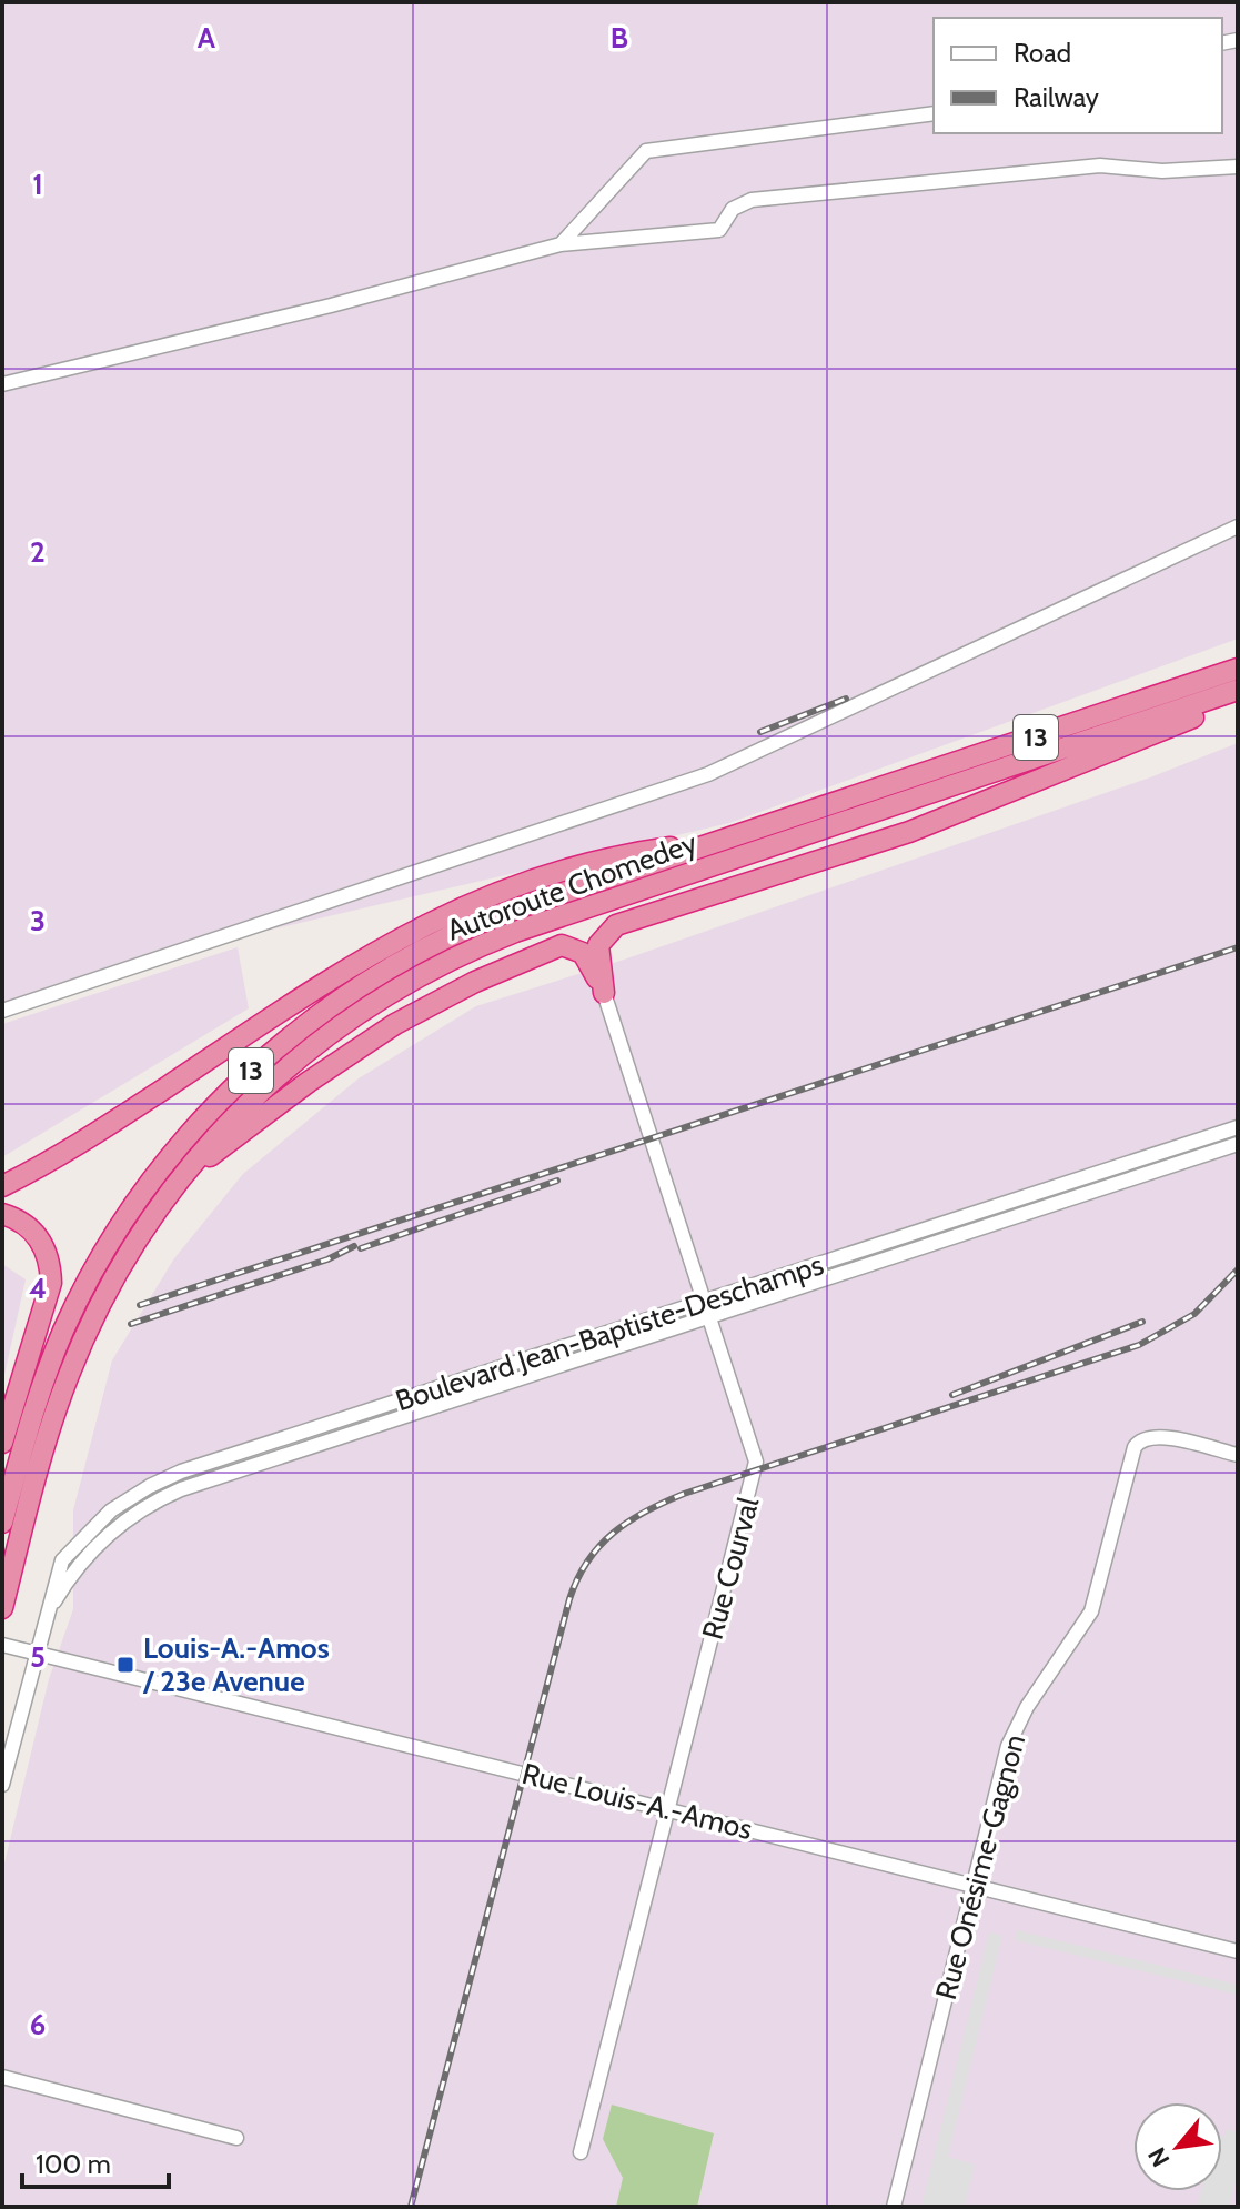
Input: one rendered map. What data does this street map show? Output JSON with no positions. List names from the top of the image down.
{
  "streets": {
    "highway": ["13", "Autoroute Chomedey"],
    "street": [
      "Boulevard Jean-Baptiste-Deschamps",
      "Rue Courval",
      "Rue Louis-A.-Amos",
      "Rue Onésime-Gagnon"
    ]
  },
  "crossings": [
    ["Boulevard Jean-Baptiste-Deschamps", "Rue Courval"],
    ["Boulevard Jean-Baptiste-Deschamps", "Rue Louis-A.-Amos"],
    ["Rue Courval", "Rue Louis-A.-Amos"],
    ["Rue Louis-A.-Amos", "Rue Onésime-Gagnon"]
  ],
  "places": {
    "transit": ["Louis-A.-Amos / 23e Avenue"]
  },
  "legend": ["Road", "Railway"],
  "scale_bar": "100 m",
  "north": "bottom left",
  "grid": {
    "columns": ["A", "B"],
    "rows": [
      "1",
      "2",
      "3",
      "4",
      "5",
      "6"
    ]
  }
}
